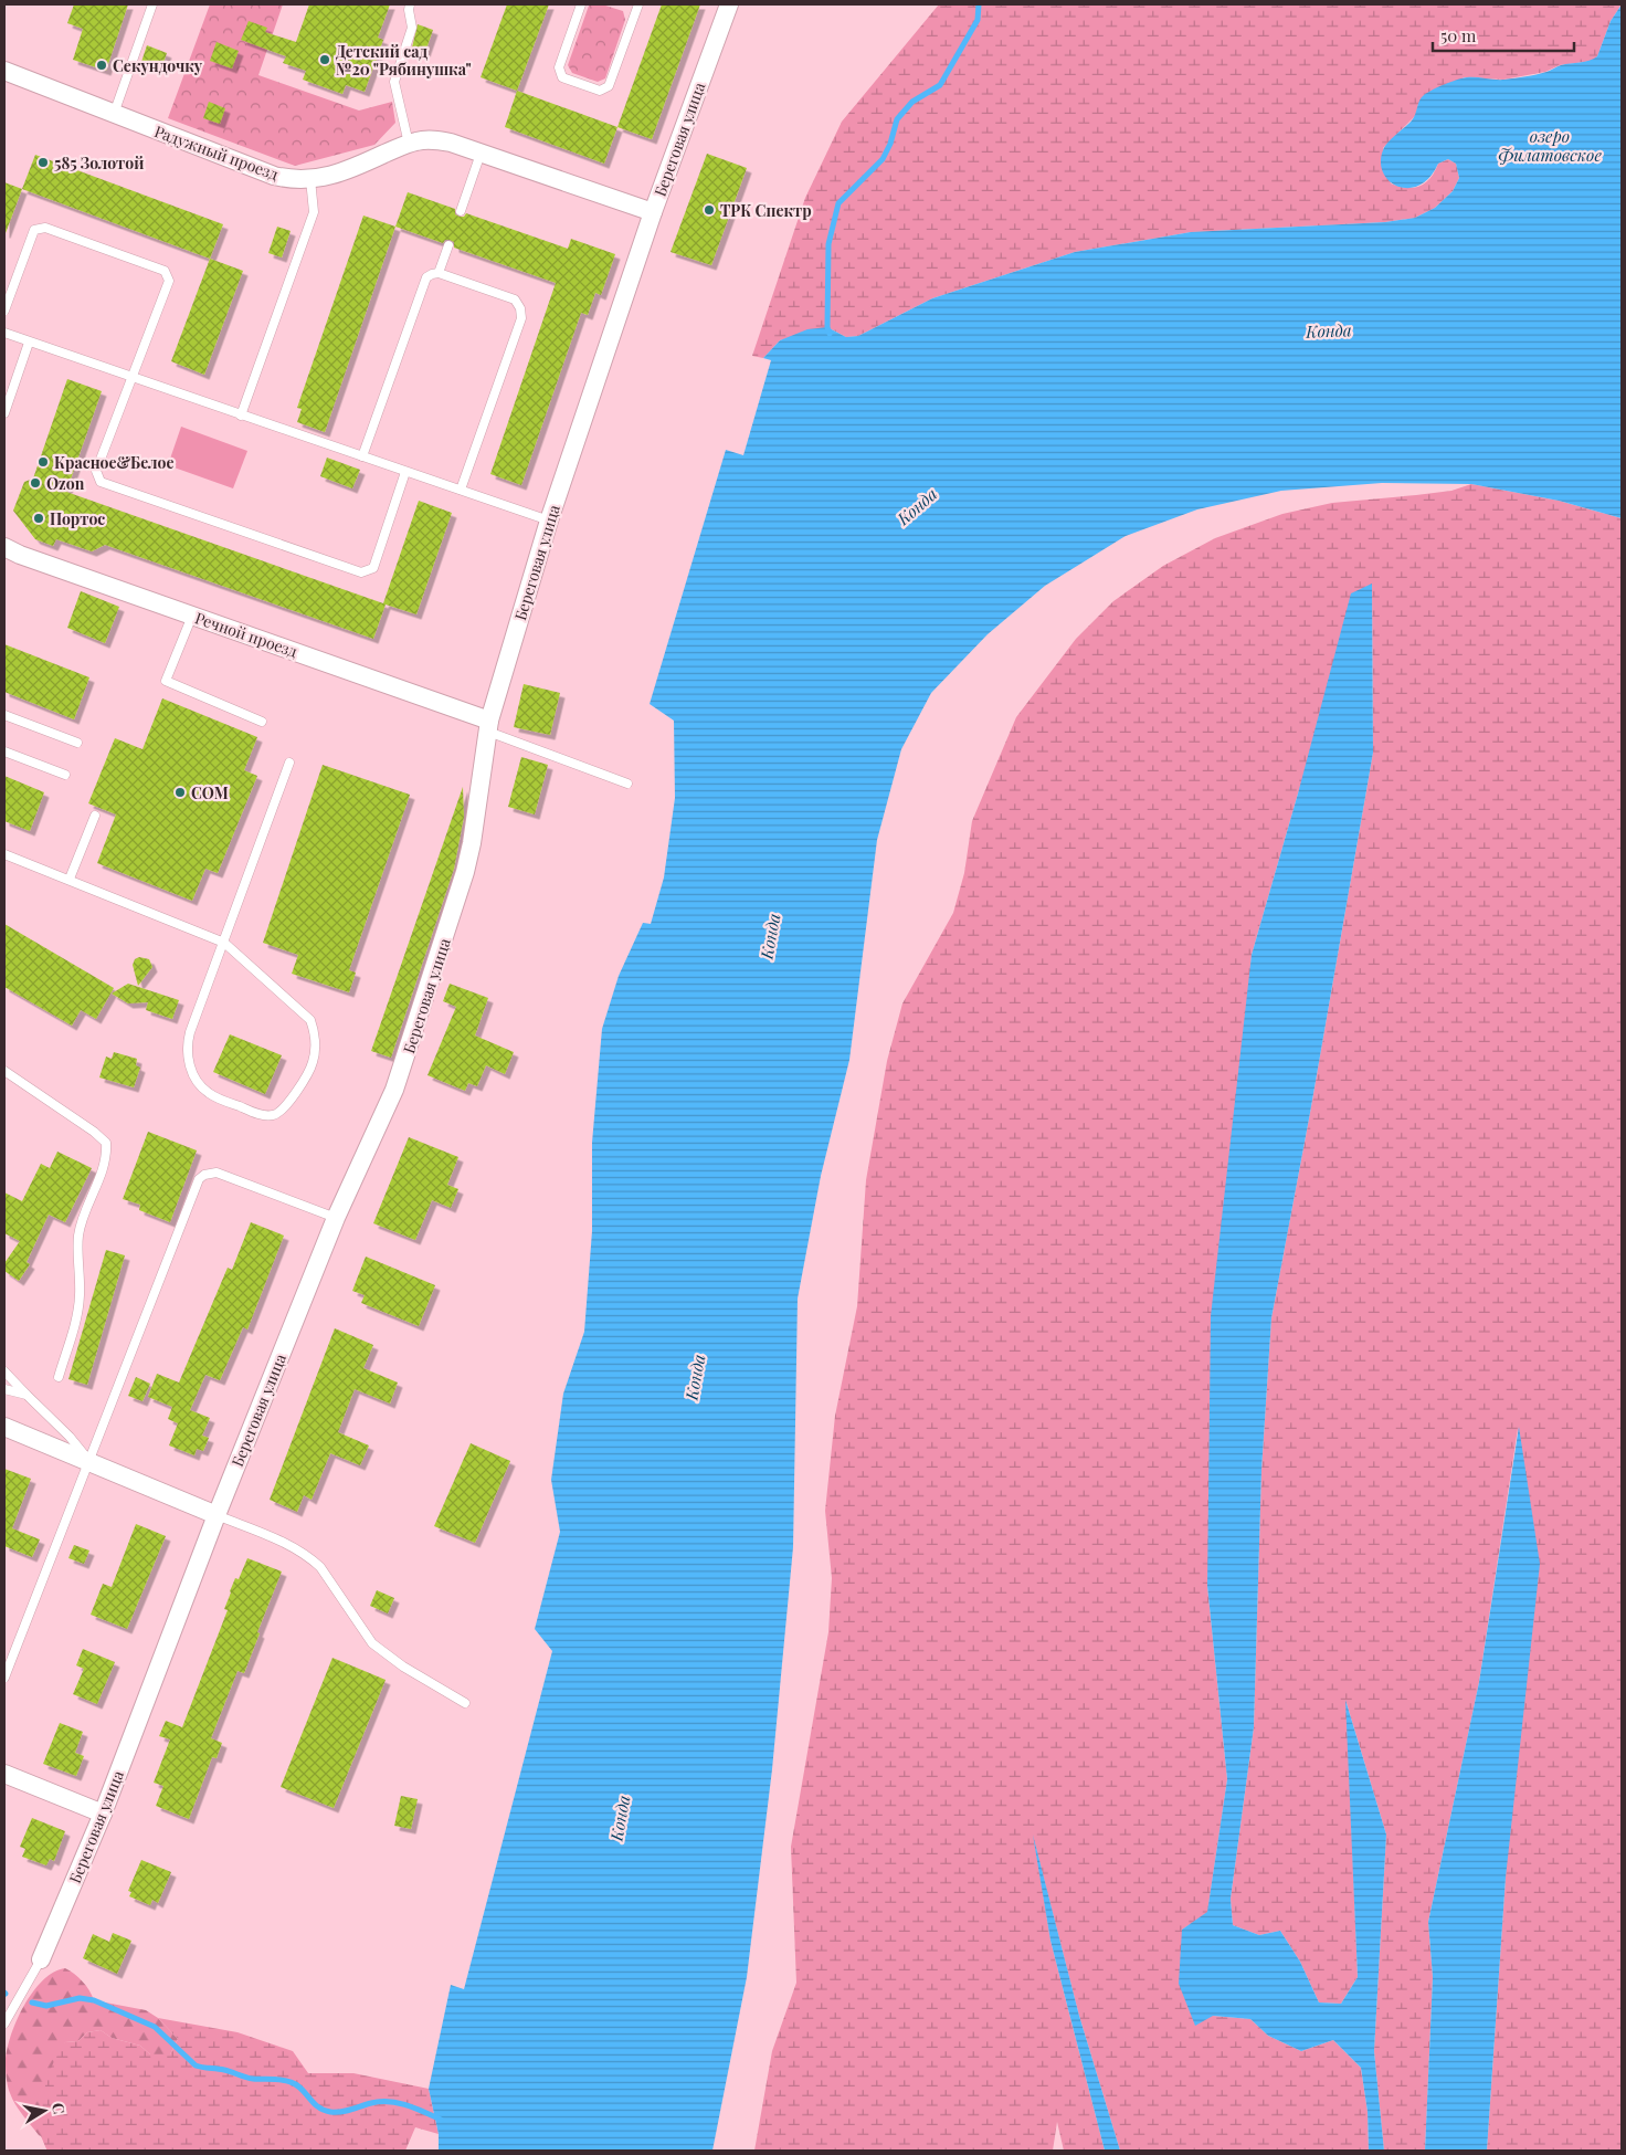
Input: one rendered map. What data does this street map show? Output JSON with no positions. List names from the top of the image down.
{
  "streets": {
    "street": ["Береговая улица", "Радужный проезд", "Речной проезд"]
  },
  "crossings": [
    ["Береговая улица", "Радужный проезд"],
    ["Береговая улица", "Речной проезд"]
  ],
  "water": ["озеро Филатовское", "Конда"],
  "places": [
    "Детский сад №20 \"Рябинушка\"",
    "Секундочку",
    "585 Золотой",
    "ТРК Спектр",
    "Красное&Белое",
    "Ozon",
    "Портос",
    "СОМ"
  ],
  "scale_bar": "50 m",
  "north": "right"
}
